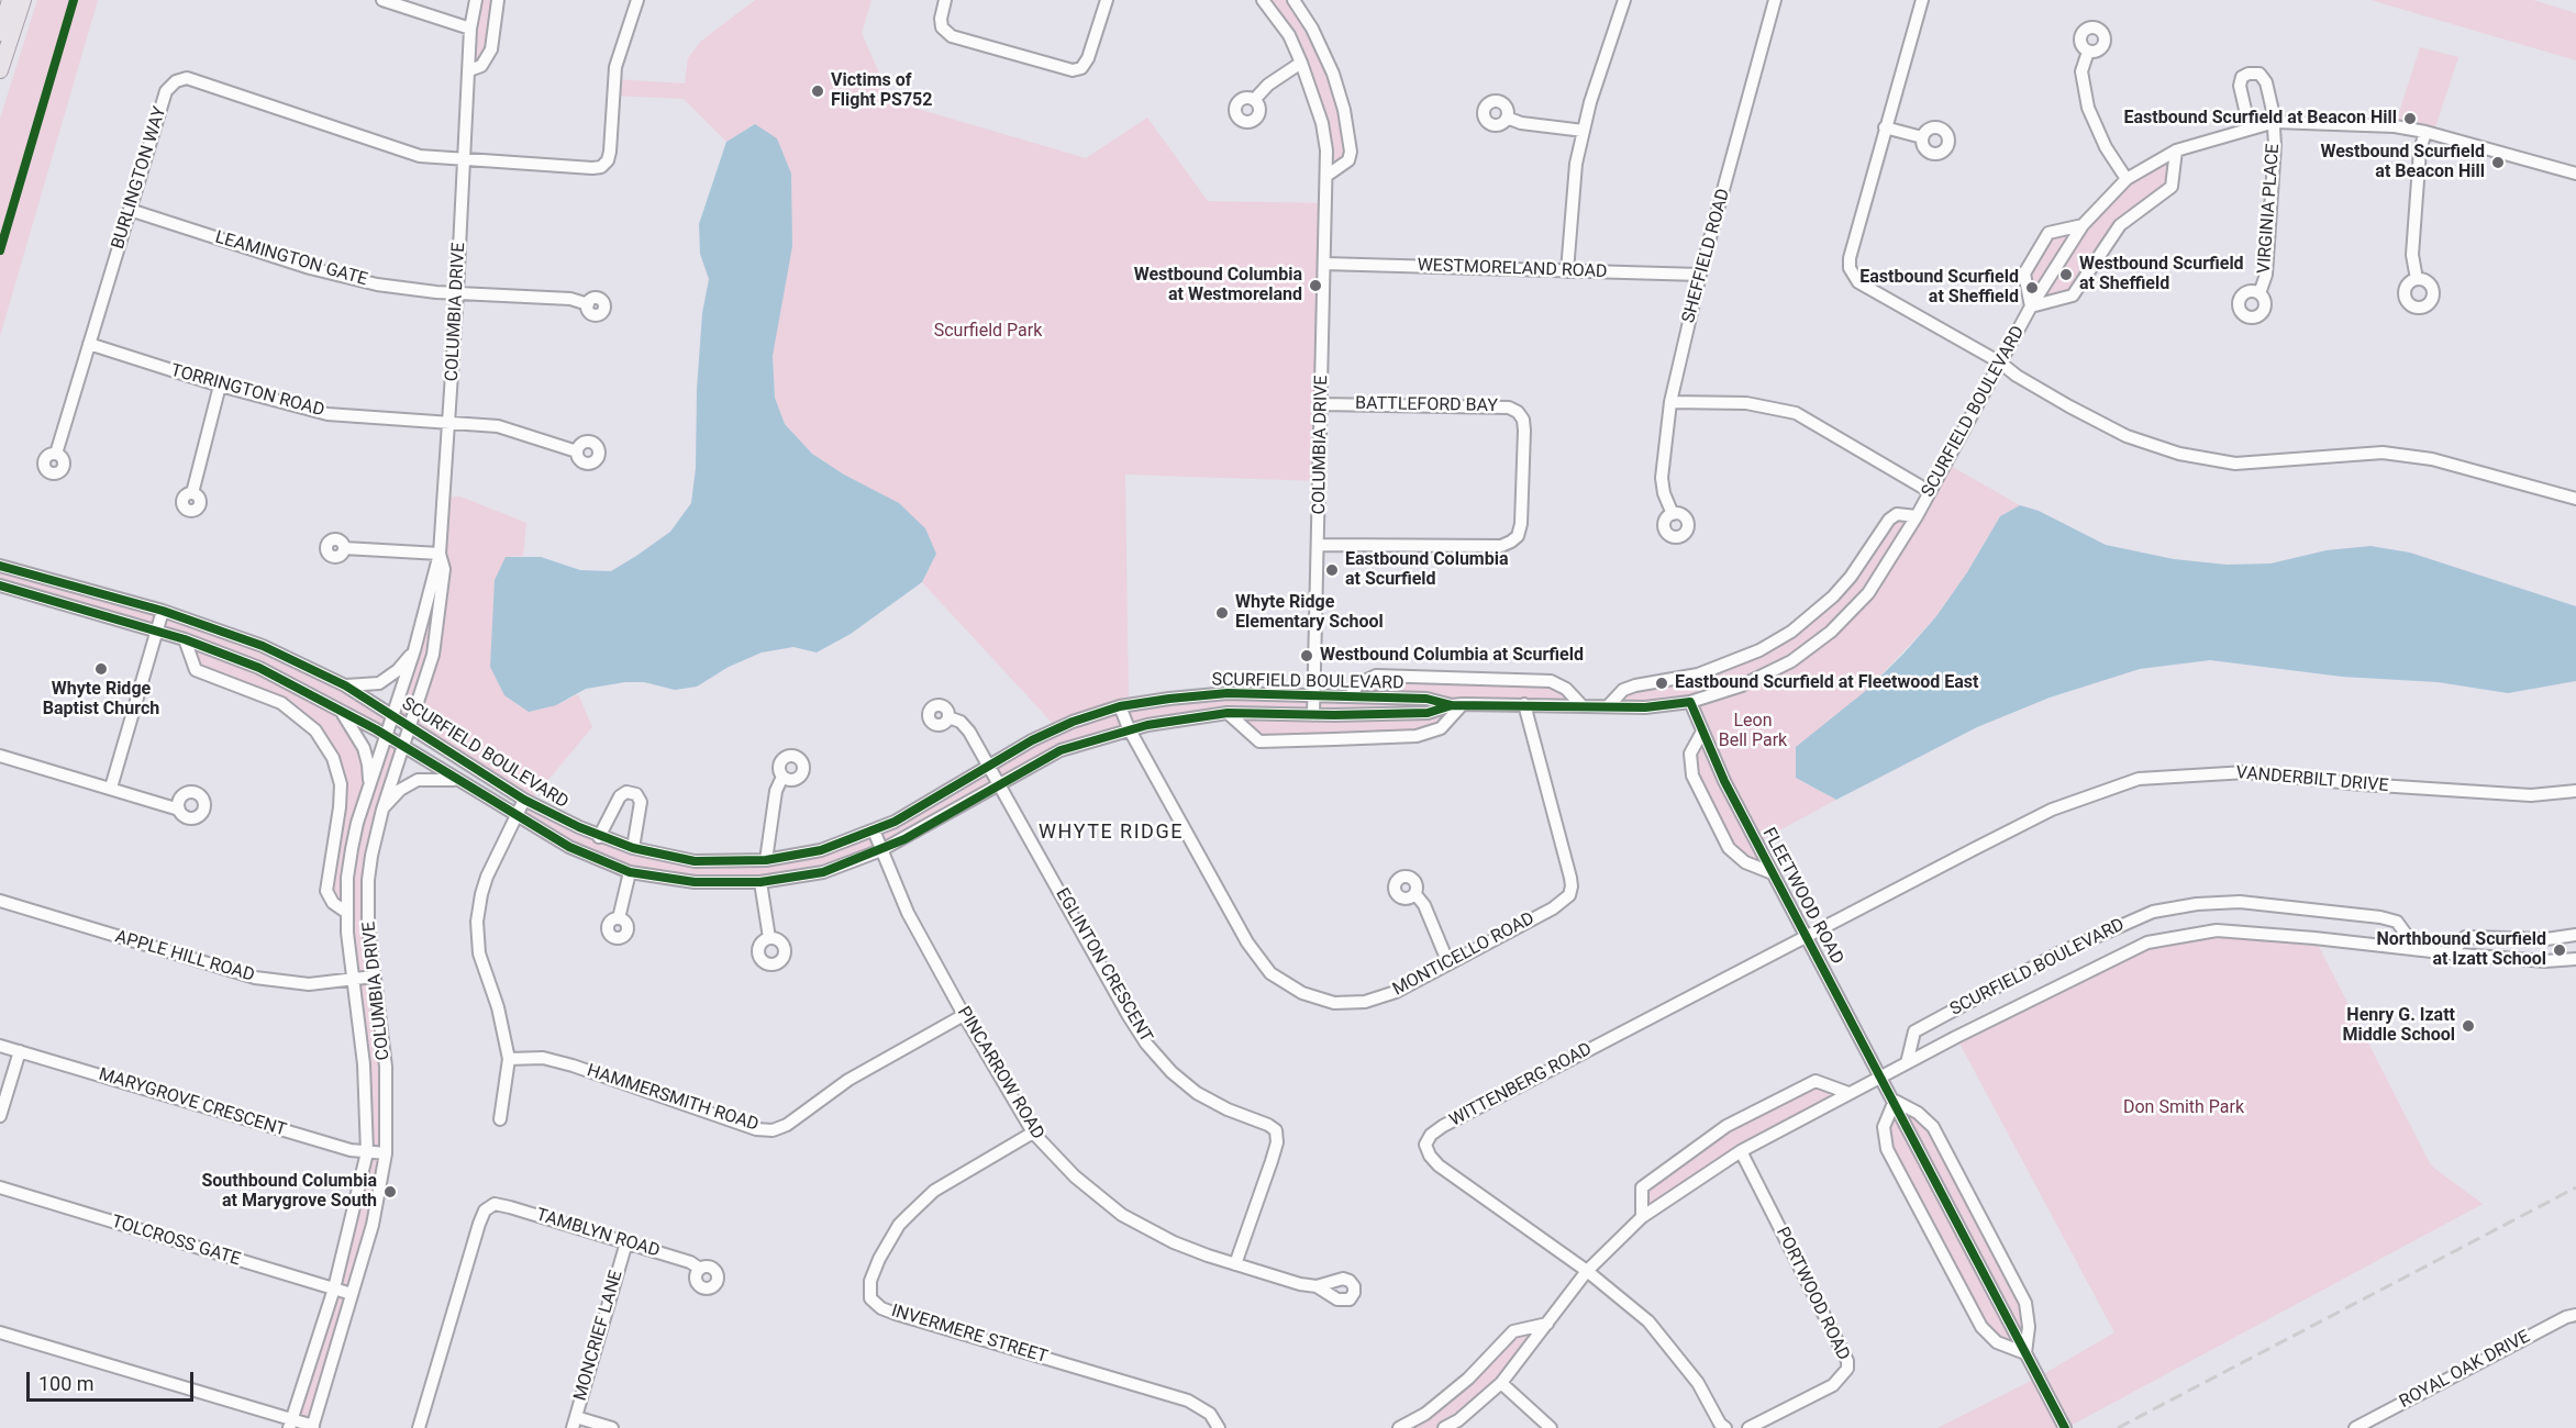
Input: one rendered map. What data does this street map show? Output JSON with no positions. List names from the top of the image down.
{
  "streets": {
    "street": [
      "BURLINGTON WAY",
      "VIRGINIA PLACE",
      "SHEFFIELD ROAD",
      "LEAMINGTON GATE",
      "WESTMORELAND ROAD",
      "COLUMBIA DRIVE",
      "TORRINGTON ROAD",
      "BATTLEFORD BAY",
      "SCURFIELD BOULEVARD",
      "VANDERBILT DRIVE",
      "FLEETWOOD ROAD",
      "MONTICELLO ROAD",
      "APPLE HILL ROAD",
      "EGLINTON CRESCENT",
      "PINCARROW ROAD",
      "WITTENBERG ROAD",
      "HAMMERSMITH ROAD",
      "MARYGROVE CRESCENT",
      "TAMBLYN ROAD",
      "TOLCROSS GATE",
      "PORTWOOD ROAD",
      "INVERMERE STREET",
      "MONCRIEF LANE",
      "ROYAL OAK DRIVE"
    ]
  },
  "crossings": [
    ["BURLINGTON WAY", "LEAMINGTON GATE"],
    ["BURLINGTON WAY", "COLUMBIA DRIVE"],
    ["BURLINGTON WAY", "TORRINGTON ROAD"],
    ["VIRGINIA PLACE", "SCURFIELD BOULEVARD"],
    ["SHEFFIELD ROAD", "WESTMORELAND ROAD"],
    ["LEAMINGTON GATE", "COLUMBIA DRIVE"],
    ["WESTMORELAND ROAD", "COLUMBIA DRIVE"],
    ["COLUMBIA DRIVE", "TORRINGTON ROAD"],
    ["COLUMBIA DRIVE", "BATTLEFORD BAY"],
    ["COLUMBIA DRIVE", "SCURFIELD BOULEVARD"],
    ["COLUMBIA DRIVE", "APPLE HILL ROAD"],
    ["COLUMBIA DRIVE", "MARYGROVE CRESCENT"],
    ["COLUMBIA DRIVE", "TOLCROSS GATE"],
    ["SCURFIELD BOULEVARD", "FLEETWOOD ROAD"],
    ["SCURFIELD BOULEVARD", "MONTICELLO ROAD"],
    ["SCURFIELD BOULEVARD", "EGLINTON CRESCENT"],
    ["SCURFIELD BOULEVARD", "PINCARROW ROAD"],
    ["SCURFIELD BOULEVARD", "WITTENBERG ROAD"],
    ["SCURFIELD BOULEVARD", "PORTWOOD ROAD"],
    ["VANDERBILT DRIVE", "FLEETWOOD ROAD"],
    ["VANDERBILT DRIVE", "WITTENBERG ROAD"],
    ["FLEETWOOD ROAD", "WITTENBERG ROAD"],
    ["EGLINTON CRESCENT", "PINCARROW ROAD"],
    ["PINCARROW ROAD", "HAMMERSMITH ROAD"],
    ["PINCARROW ROAD", "INVERMERE STREET"],
    ["TAMBLYN ROAD", "MONCRIEF LANE"]
  ],
  "districts": ["WHYTE RIDGE"],
  "parks": ["Scurfield Park", "Leon Bell Park", "Don Smith Park"],
  "places": [
    "Victims of Flight PS752",
    "Eastbound Scurfield at Beacon Hill",
    "Westbound Scurfield at Beacon Hill",
    "Westbound Scurfield at Sheffield",
    "Westbound Columbia at Westmoreland",
    "Eastbound Scurfield at Sheffield",
    "Eastbound Columbia at Scurfield",
    "Whyte Ridge Elementary School",
    "Westbound Columbia at Scurfield",
    "Whyte Ridge Baptist Church",
    "Eastbound Scurfield at Fleetwood East",
    "Northbound Scurfield at Izatt School",
    "Henry G. Izatt Middle School",
    "Southbound Columbia at Marygrove South"
  ],
  "scale_bar": "100 m"
}
